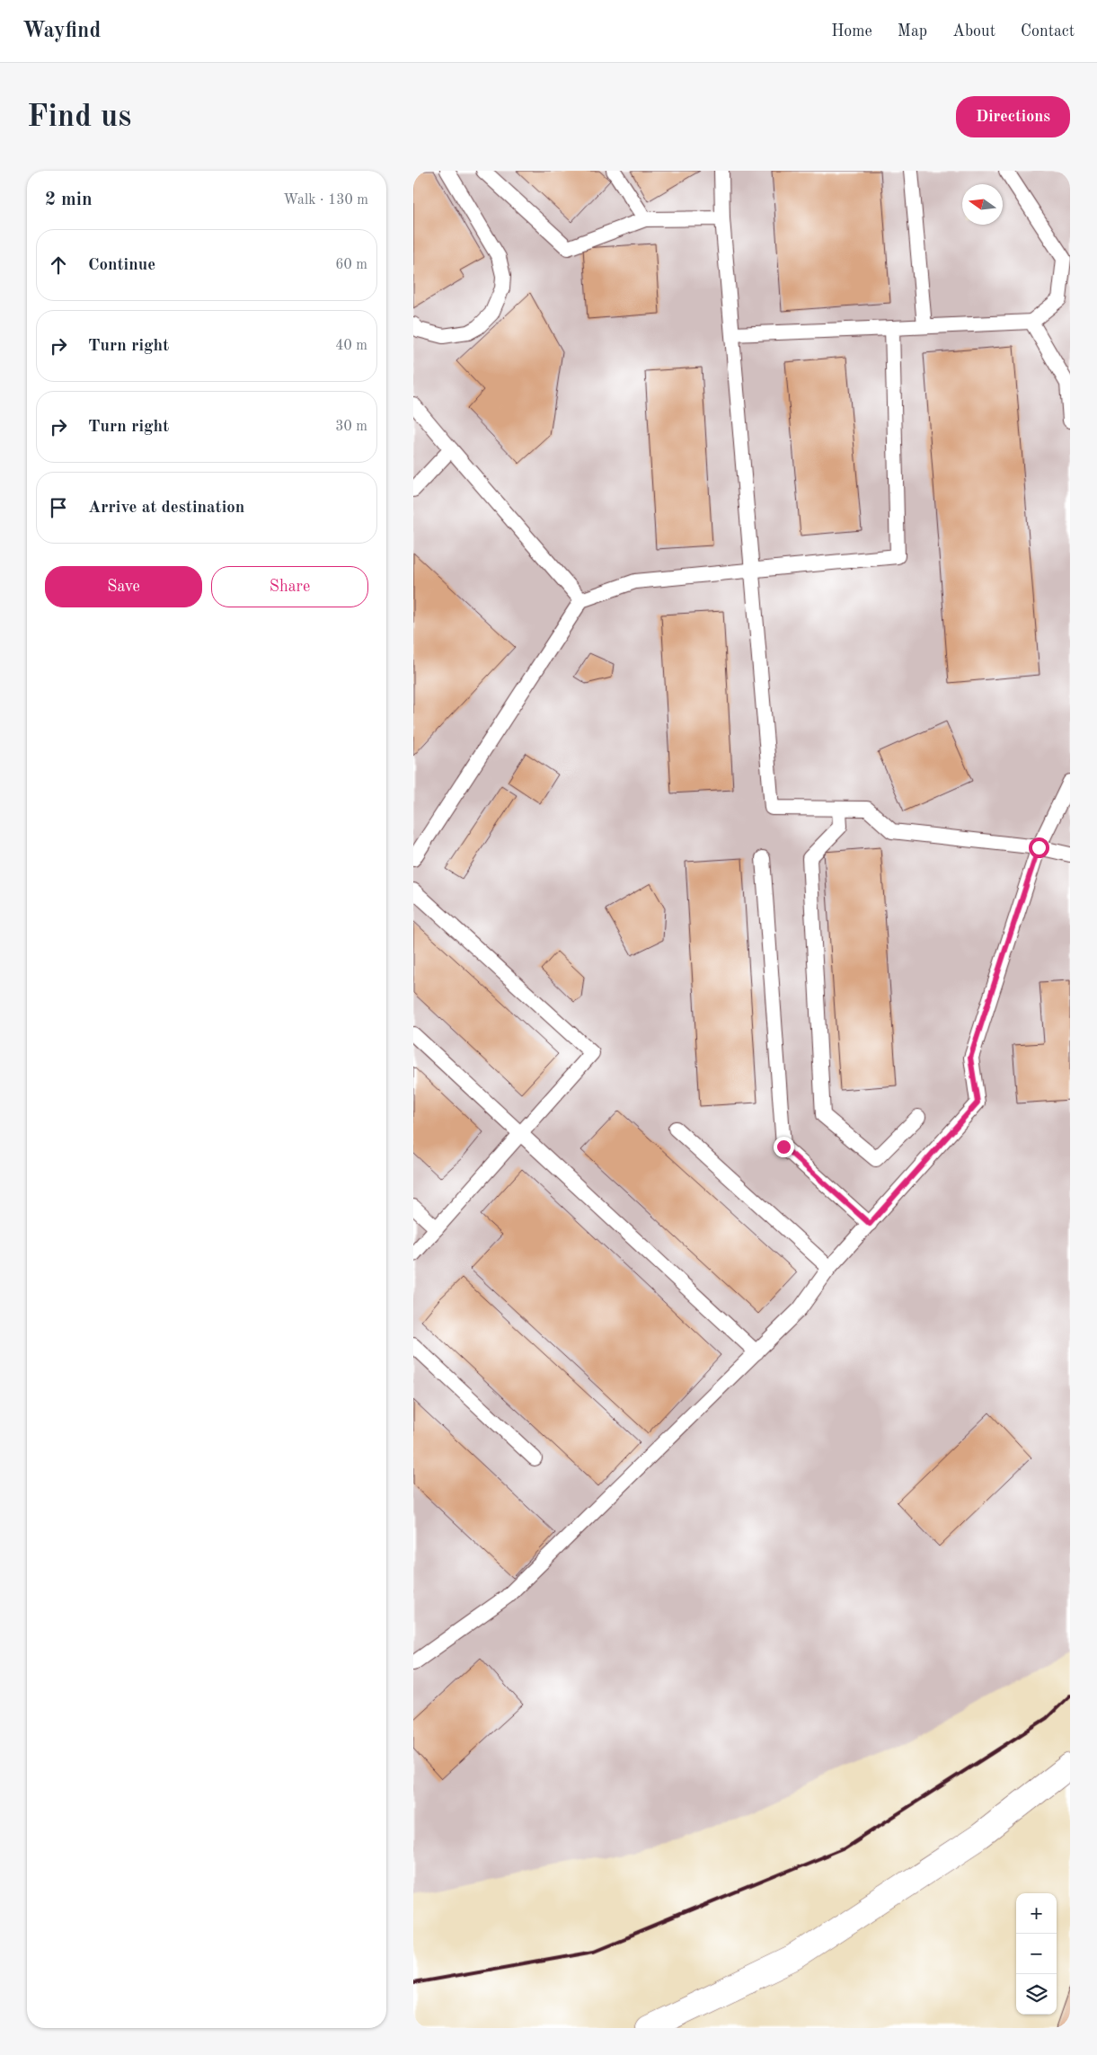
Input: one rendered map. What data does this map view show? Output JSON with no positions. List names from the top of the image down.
{
  "north": "left",
  "page": {
    "header": "Wayfind",
    "nav": [
      "Home",
      "Map",
      "About",
      "Contact"
    ],
    "buttons": [
      "Directions",
      ["Save", "Share"]
    ],
    "title": "Find us",
    "heading": ["2 min", "Walk · 130 m"],
    "list": [
      ["Continue", "60 m"],
      ["Turn right", "40 m"],
      ["Turn right", "30 m"],
      "Arrive at destination"
    ],
    "map_buttons": ["+", "−"]
  }
}
